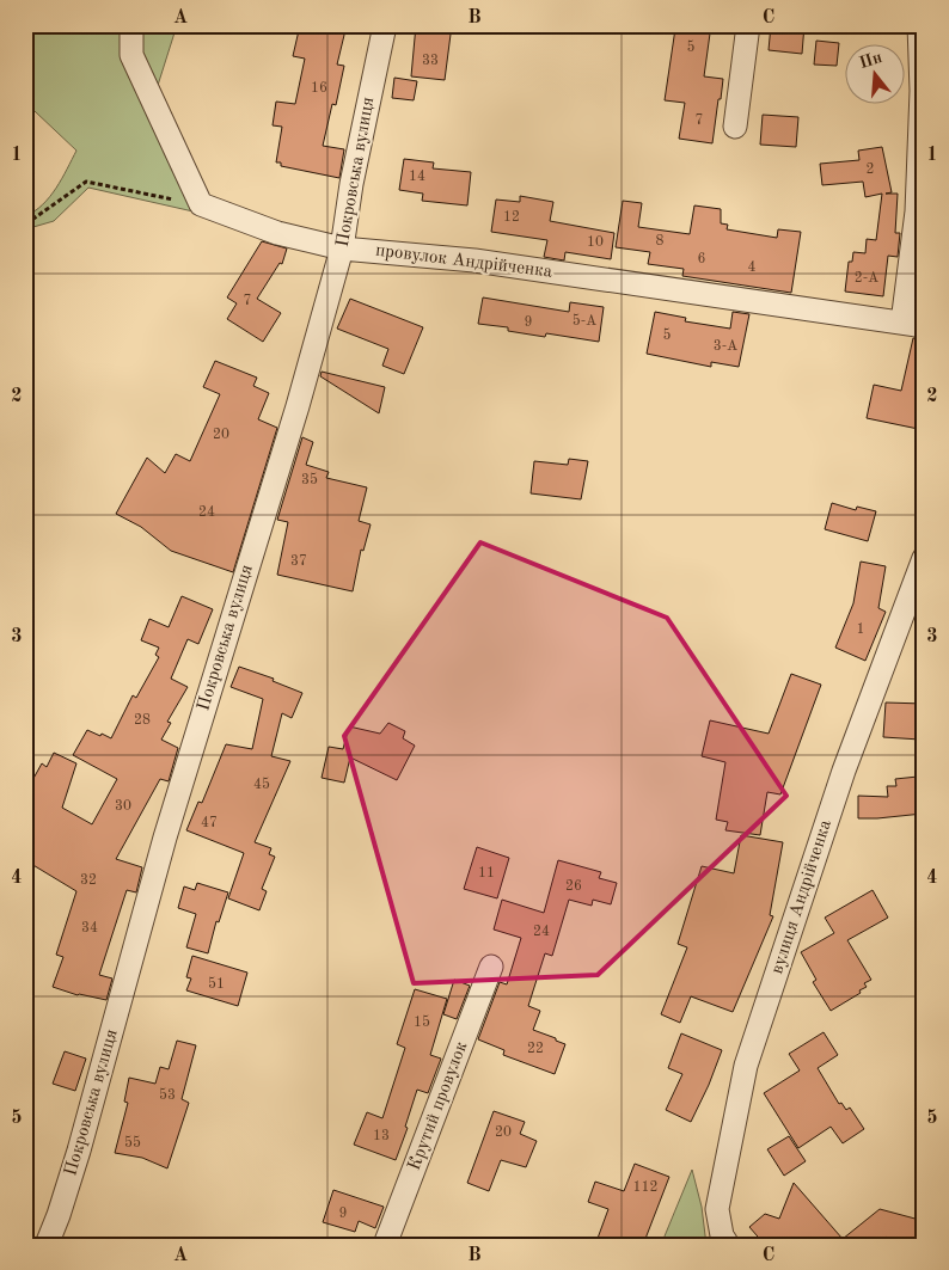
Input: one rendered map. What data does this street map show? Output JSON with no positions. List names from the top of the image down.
{
  "streets": {
    "street": [
      "Покровська вулиця",
      "провулок Андрійченка",
      "вулиця Андрійченка",
      "Крутий провулок"
    ]
  },
  "crossings": [
    ["Покровська вулиця", "провулок Андрійченка"]
  ],
  "house_numbers": [
    "5",
    "33",
    "16",
    "7",
    "2",
    "14",
    "12",
    "8",
    "10",
    "6",
    "4",
    "2-А",
    "7",
    "5-А",
    "9",
    "5",
    "3-А",
    "20",
    "35",
    "24",
    "37",
    "1",
    "28",
    "45",
    "30",
    "47",
    "11",
    "32",
    "26",
    "34",
    "24",
    "51",
    "15",
    "22",
    "53",
    "20",
    "13",
    "55",
    "112",
    "9"
  ],
  "north": "top",
  "grid": {
    "columns": ["A", "B", "C"],
    "rows": [
      "1",
      "2",
      "3",
      "4",
      "5"
    ]
  }
}
